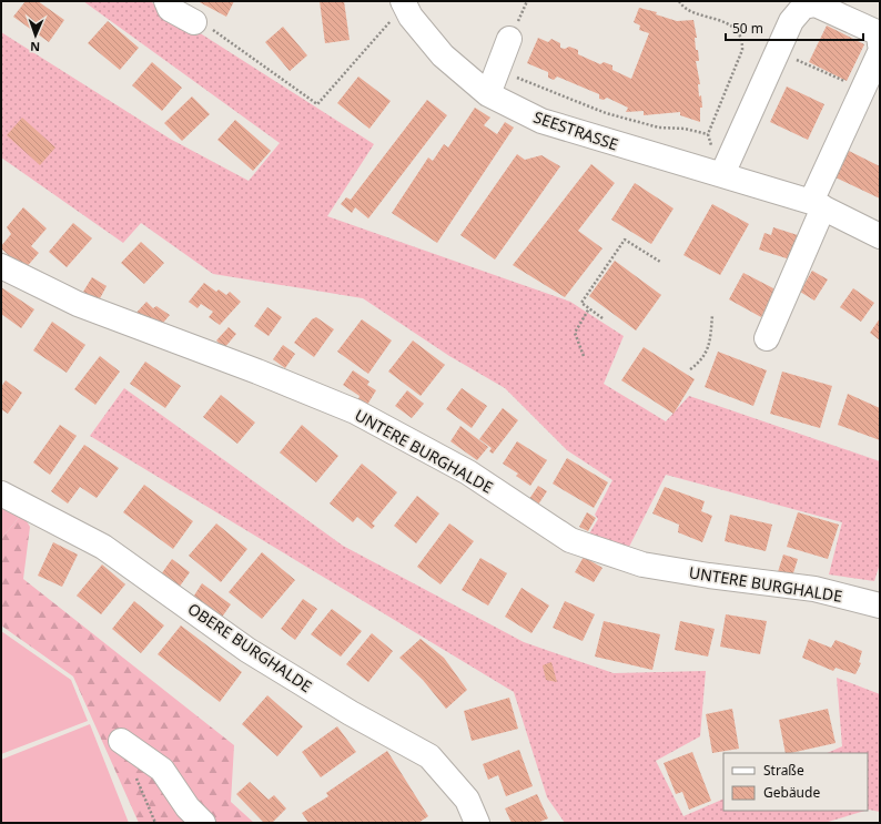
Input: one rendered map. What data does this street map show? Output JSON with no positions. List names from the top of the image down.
{
  "streets": {
    "street": ["SEESTRASSE", "UNTERE BURGHALDE", "OBERE BURGHALDE"]
  },
  "legend": ["Straße", "Gebäude"],
  "scale_bar": "50 m",
  "north": "bottom"
}
